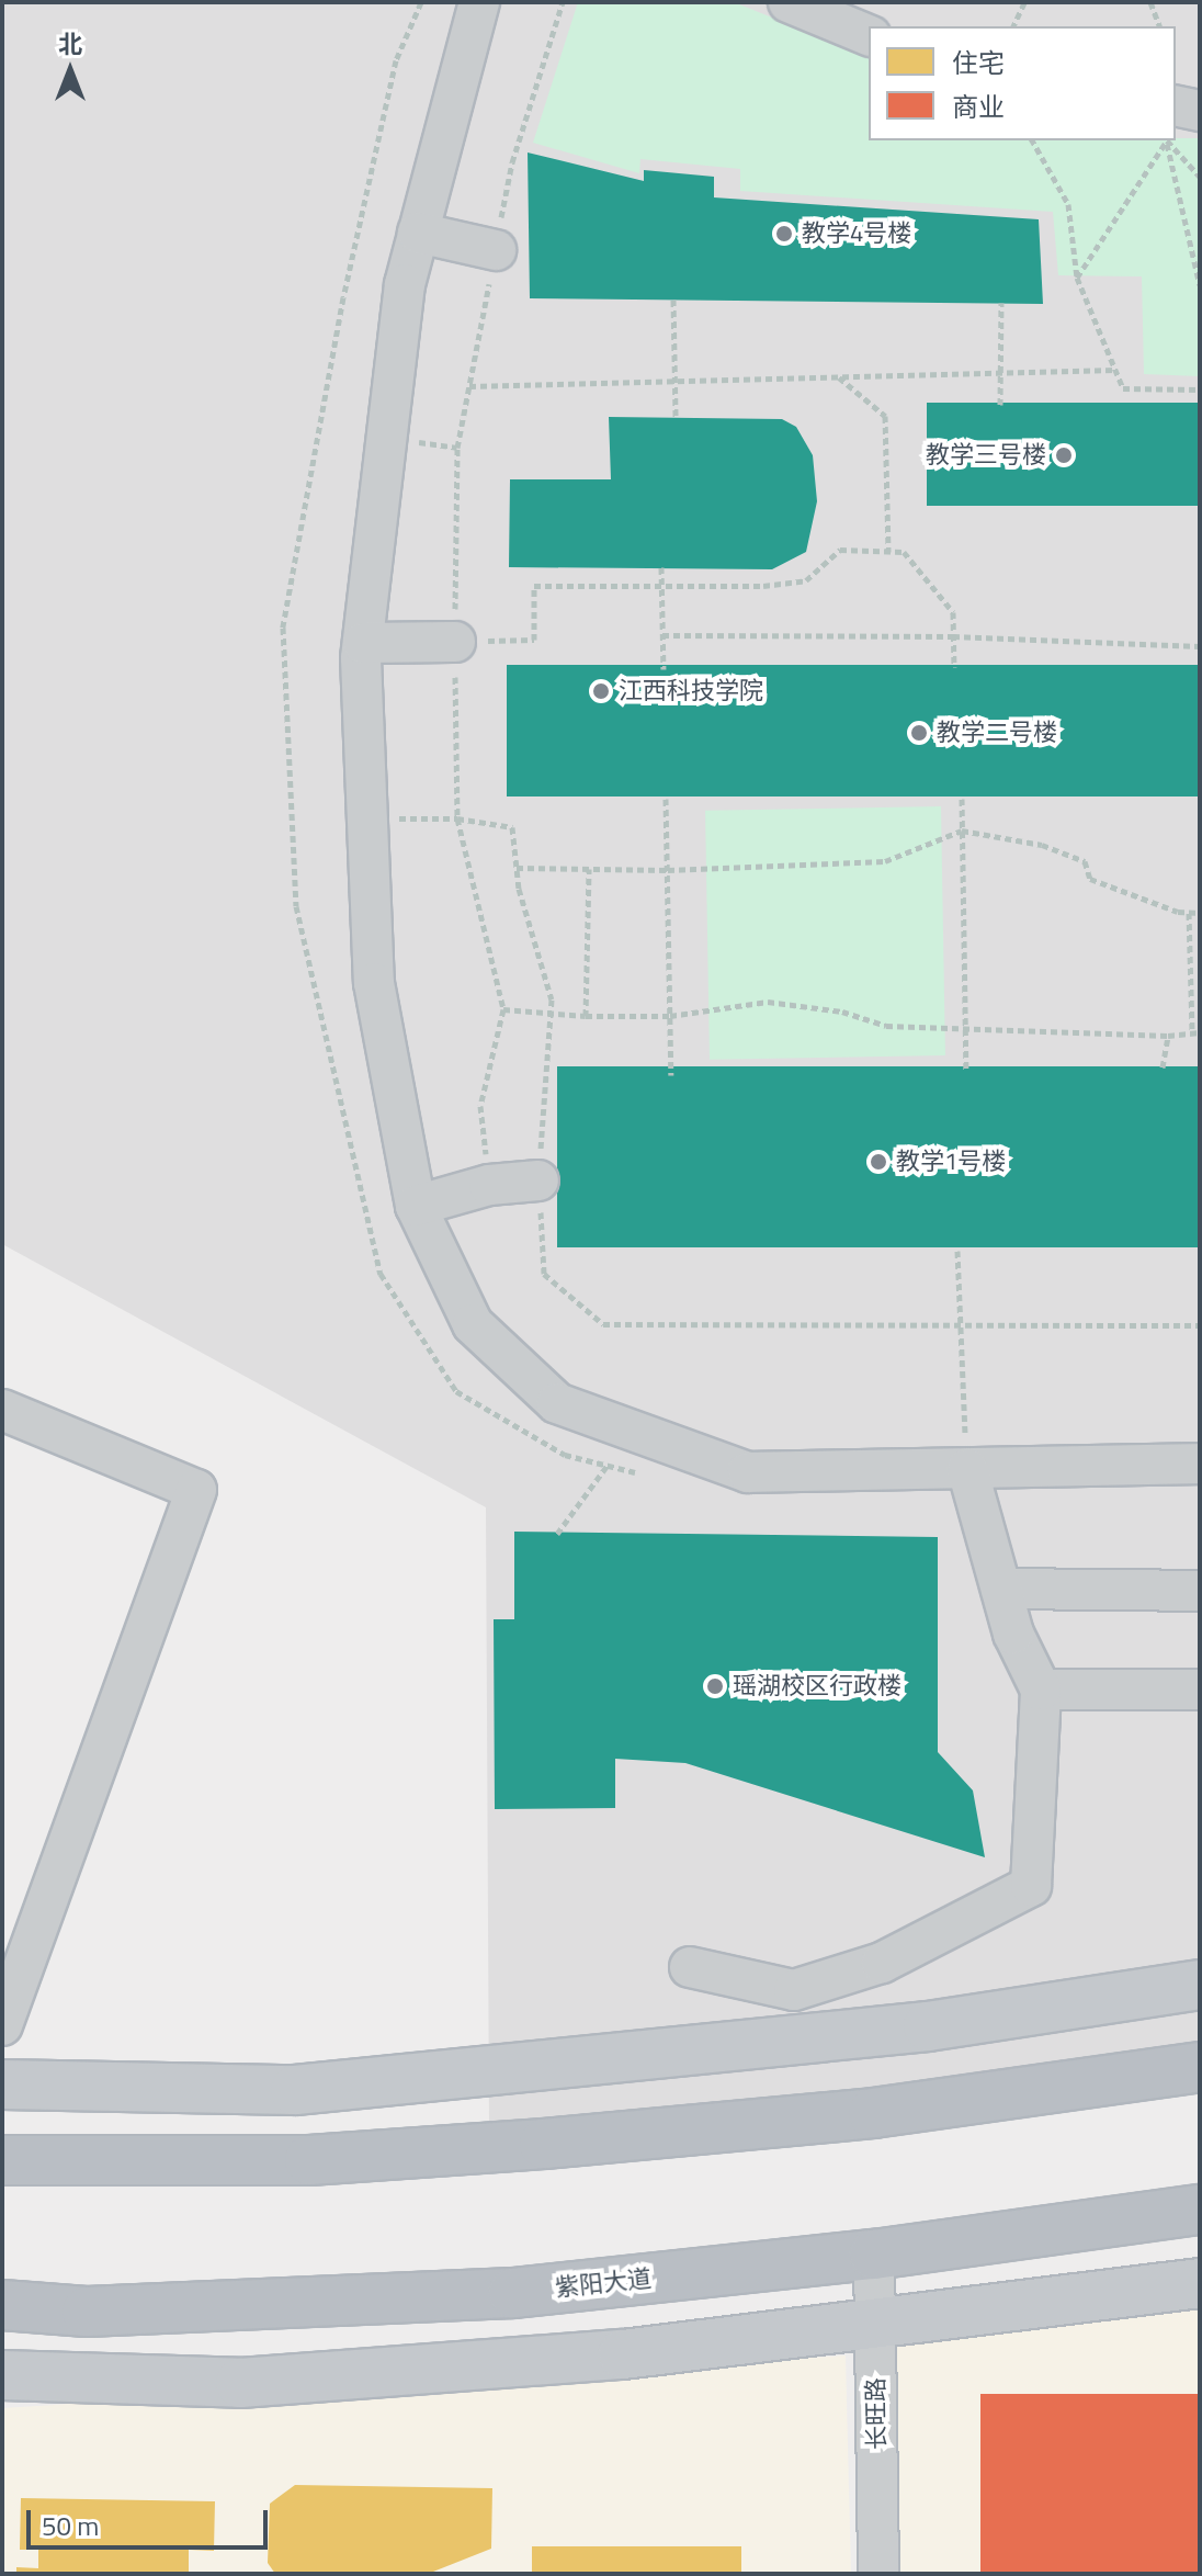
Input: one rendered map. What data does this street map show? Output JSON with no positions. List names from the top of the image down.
{
  "streets": {
    "highway": ["紫阳大道"],
    "street": ["长旺路"]
  },
  "crossings": [
    ["紫阳大道", "长旺路"]
  ],
  "places": [
    "教学4号楼",
    "教学三号楼",
    "江西科技学院",
    "教学二号楼",
    "教学1号楼",
    "瑶湖校区行政楼"
  ],
  "legend": ["住宅", "商业"],
  "scale_bar": "50 m",
  "north": "top"
}
